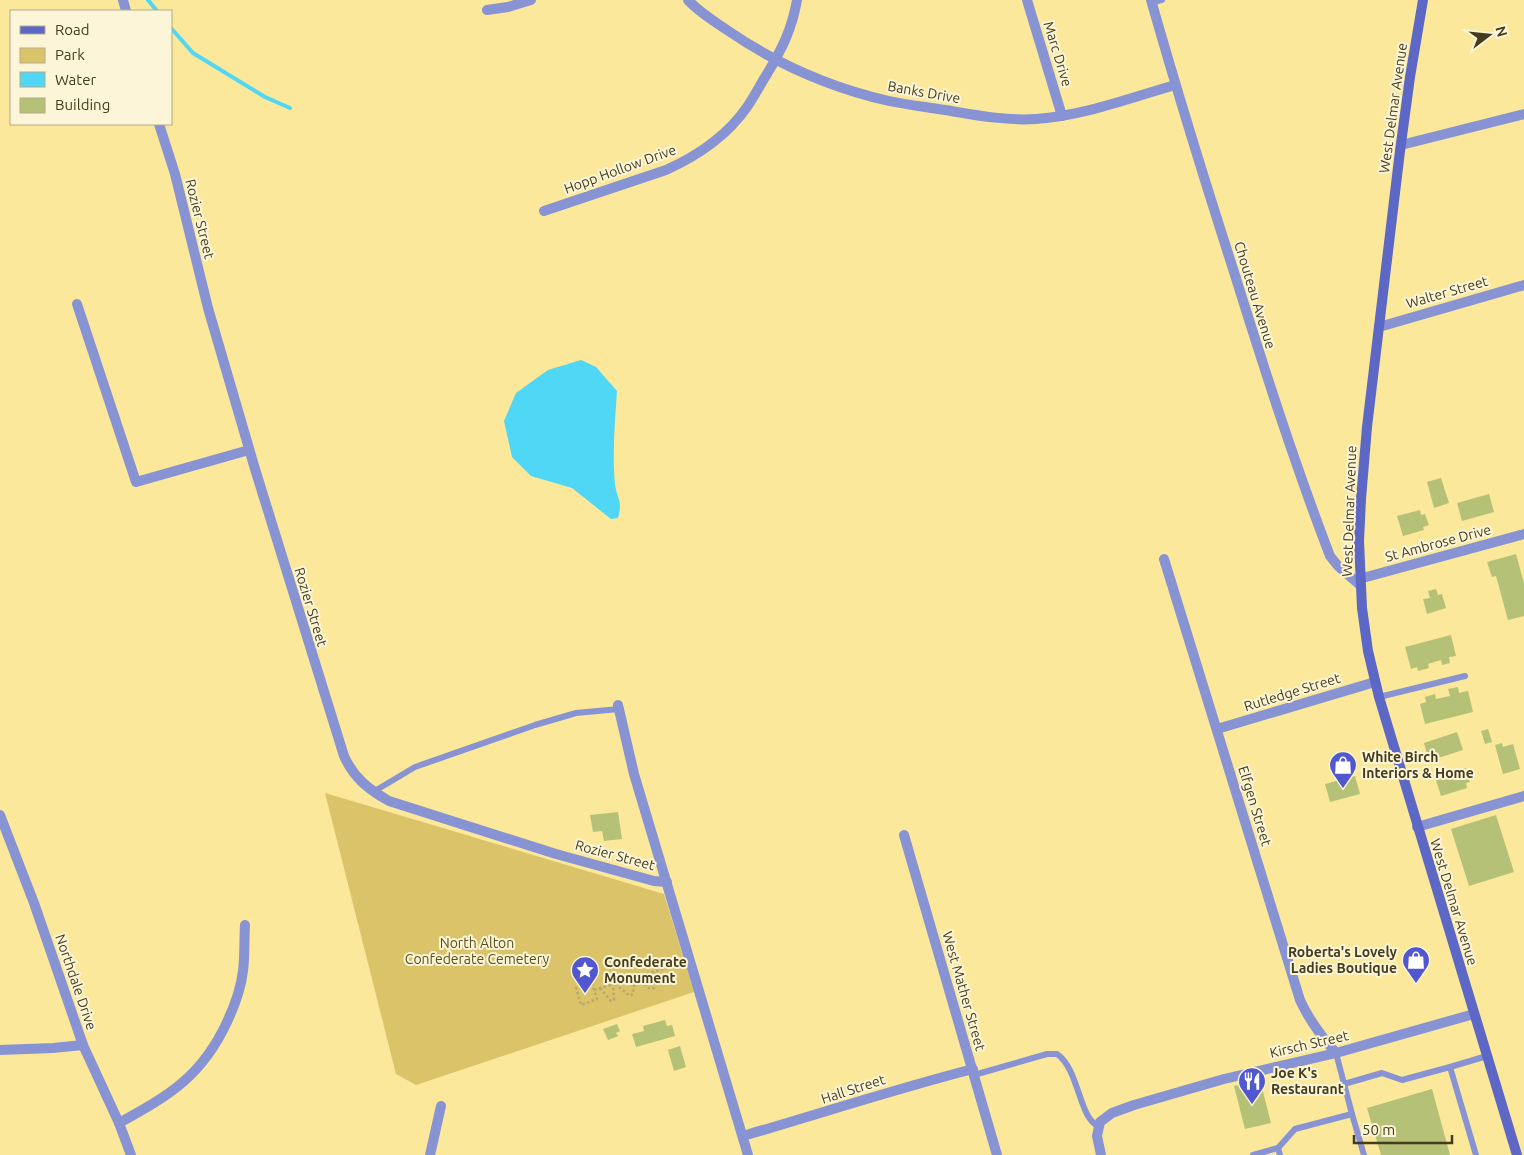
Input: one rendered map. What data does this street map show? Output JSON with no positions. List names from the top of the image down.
{
  "streets": {
    "street": [
      "Marc Drive",
      "Banks Drive",
      "West Delmar Avenue",
      "Hopp Hollow Drive",
      "Rozier Street",
      "Walter Street",
      "Chouteau Avenue",
      "St Ambrose Drive",
      "Rutledge Street",
      "Elfgen Street",
      "Northdale Drive",
      "West Mather Street",
      "Kirsch Street",
      "Hall Street"
    ]
  },
  "crossings": [
    ["Marc Drive", "Banks Drive"],
    ["Banks Drive", "Hopp Hollow Drive"],
    ["Banks Drive", "Chouteau Avenue"],
    ["West Delmar Avenue", "Walter Street"],
    ["West Delmar Avenue", "Chouteau Avenue"],
    ["West Delmar Avenue", "St Ambrose Drive"],
    ["West Delmar Avenue", "Rutledge Street"],
    ["West Delmar Avenue", "Kirsch Street"],
    ["Rozier Street", "Hall Street"],
    ["Chouteau Avenue", "St Ambrose Drive"],
    ["Rutledge Street", "Elfgen Street"],
    ["Elfgen Street", "Kirsch Street"],
    ["West Mather Street", "Hall Street"]
  ],
  "parks": ["North Alton Confederate Cemetery"],
  "places": {
    "shop": ["White Birch Interiors & Home", "Roberta's Lovely Ladies Boutique"],
    "place": ["Confederate Monument"],
    "restaurant": ["Joe K's Restaurant"]
  },
  "legend": [
    "Road",
    "Park",
    "Water",
    "Building"
  ],
  "scale_bar": "50 m",
  "north": "right"
}
